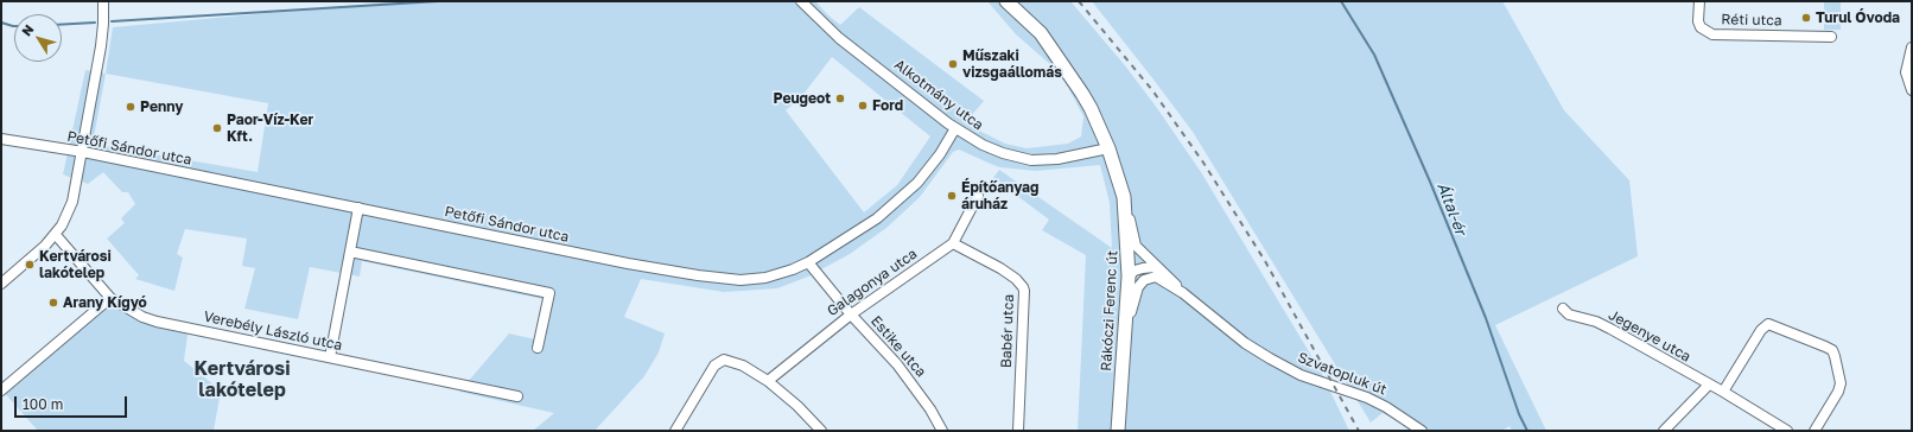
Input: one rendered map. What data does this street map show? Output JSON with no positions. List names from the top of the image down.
{
  "streets": {
    "main road": ["Rákóczi Ferenc út"],
    "street": [
      "Réti utca",
      "Alkotmány utca",
      "Petőfi Sándor utca",
      "Galagonya utca",
      "Verebély László utca",
      "Babér utca",
      "Jegenye utca",
      "Estike utca",
      "Szvatopluk út"
    ]
  },
  "crossings": [
    ["Alkotmány utca", "Petőfi Sándor utca"],
    ["Alkotmány utca", "Rákóczi Ferenc út"],
    ["Petőfi Sándor utca", "Estike utca"],
    ["Galagonya utca", "Babér utca"],
    ["Galagonya utca", "Estike utca"],
    ["Rákóczi Ferenc út", "Szvatopluk út"]
  ],
  "districts": ["Kertvárosi lakótelep"],
  "water": ["Által-ér"],
  "places": [
    "Turul Óvoda",
    "Műszaki vizsgaállomás",
    "Peugeot",
    "Ford",
    "Penny",
    "Paor-Víz-Ker Kft.",
    "Építőanyag áruház",
    "Kertvárosi lakótelep",
    "Arany Kígyó"
  ],
  "scale_bar": "100 m",
  "north": "top left"
}
